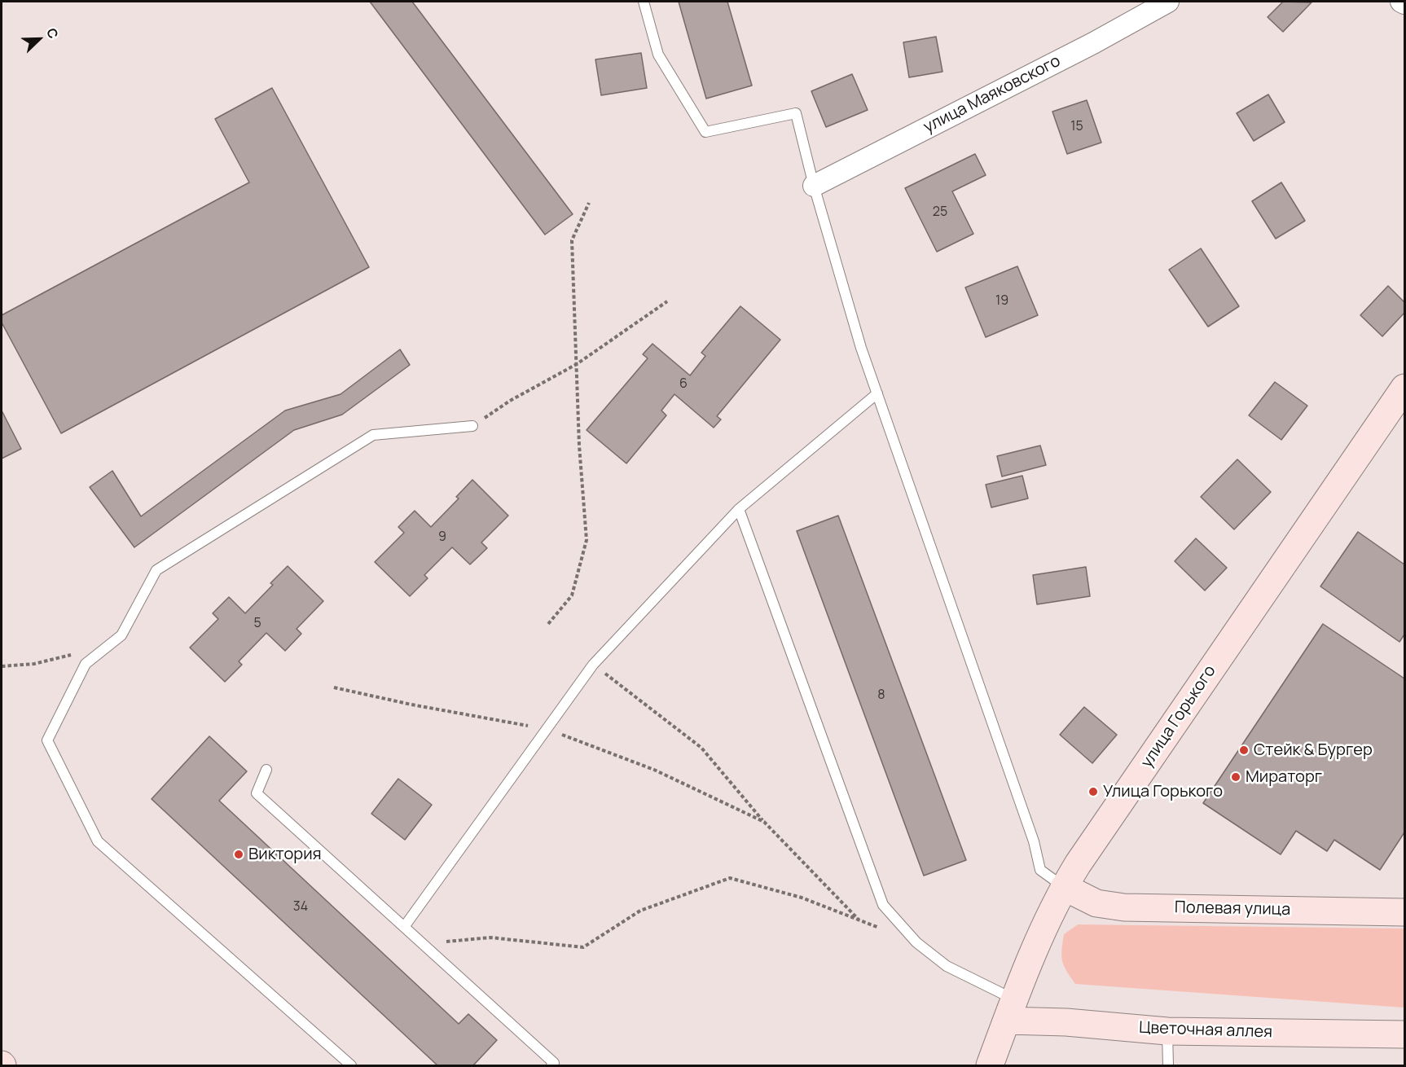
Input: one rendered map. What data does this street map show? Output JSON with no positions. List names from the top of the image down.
{
  "streets": {
    "main road": ["улица Горького", "Полевая улица", "Цветочная аллея"],
    "street": ["улица Маяковского"]
  },
  "crossings": [
    ["улица Горького", "Полевая улица"],
    ["улица Горького", "Цветочная аллея"]
  ],
  "places": [
    "Стейк & Бургер",
    "Мираторг",
    "Улица Горького",
    "Виктория"
  ],
  "house_numbers": [
    "15",
    "25",
    "19",
    "6",
    "9",
    "5",
    "8",
    "34"
  ],
  "north": "top right"
}
